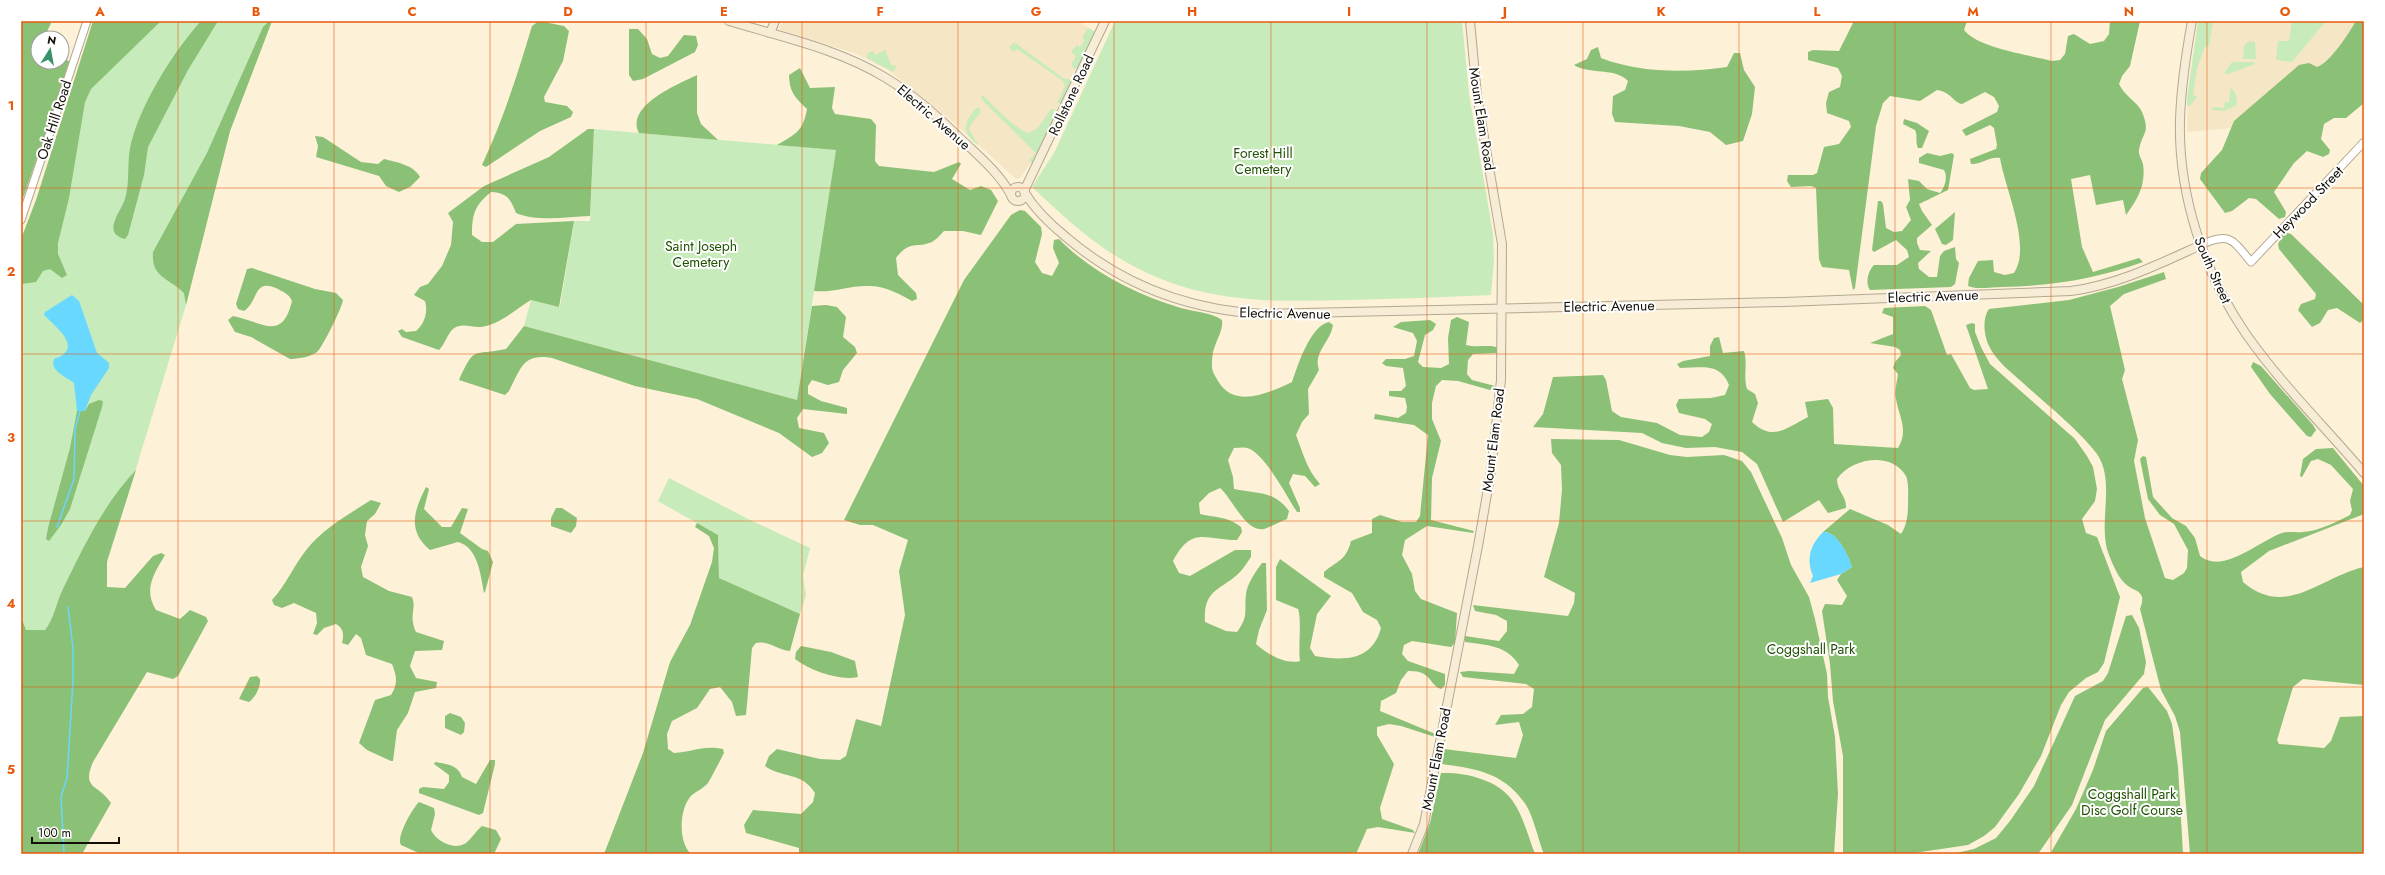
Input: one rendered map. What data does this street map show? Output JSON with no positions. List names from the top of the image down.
{
  "streets": {
    "main road": [
      "Rollstone Road",
      "Electric Avenue",
      "Mount Elam Road",
      "South Street"
    ],
    "street": ["Oak Hill Road", "Heywood Street"]
  },
  "crossings": [
    ["Rollstone Road", "Electric Avenue"],
    ["Electric Avenue", "Mount Elam Road"],
    ["Electric Avenue", "Heywood Street"],
    ["Electric Avenue", "South Street"],
    ["Heywood Street", "South Street"]
  ],
  "parks": [
    "Forest Hill Cemetery",
    "Saint Joseph Cemetery",
    "Coggshall Park",
    "Coggshall Park Disc Golf Course"
  ],
  "scale_bar": "100 m",
  "north": "top",
  "grid": {
    "columns": [
      "A",
      "B",
      "C",
      "D",
      "E",
      "F",
      "G",
      "H",
      "I",
      "J",
      "K",
      "L",
      "M",
      "N",
      "O"
    ],
    "rows": [
      "1",
      "2",
      "3",
      "4",
      "5"
    ]
  }
}
